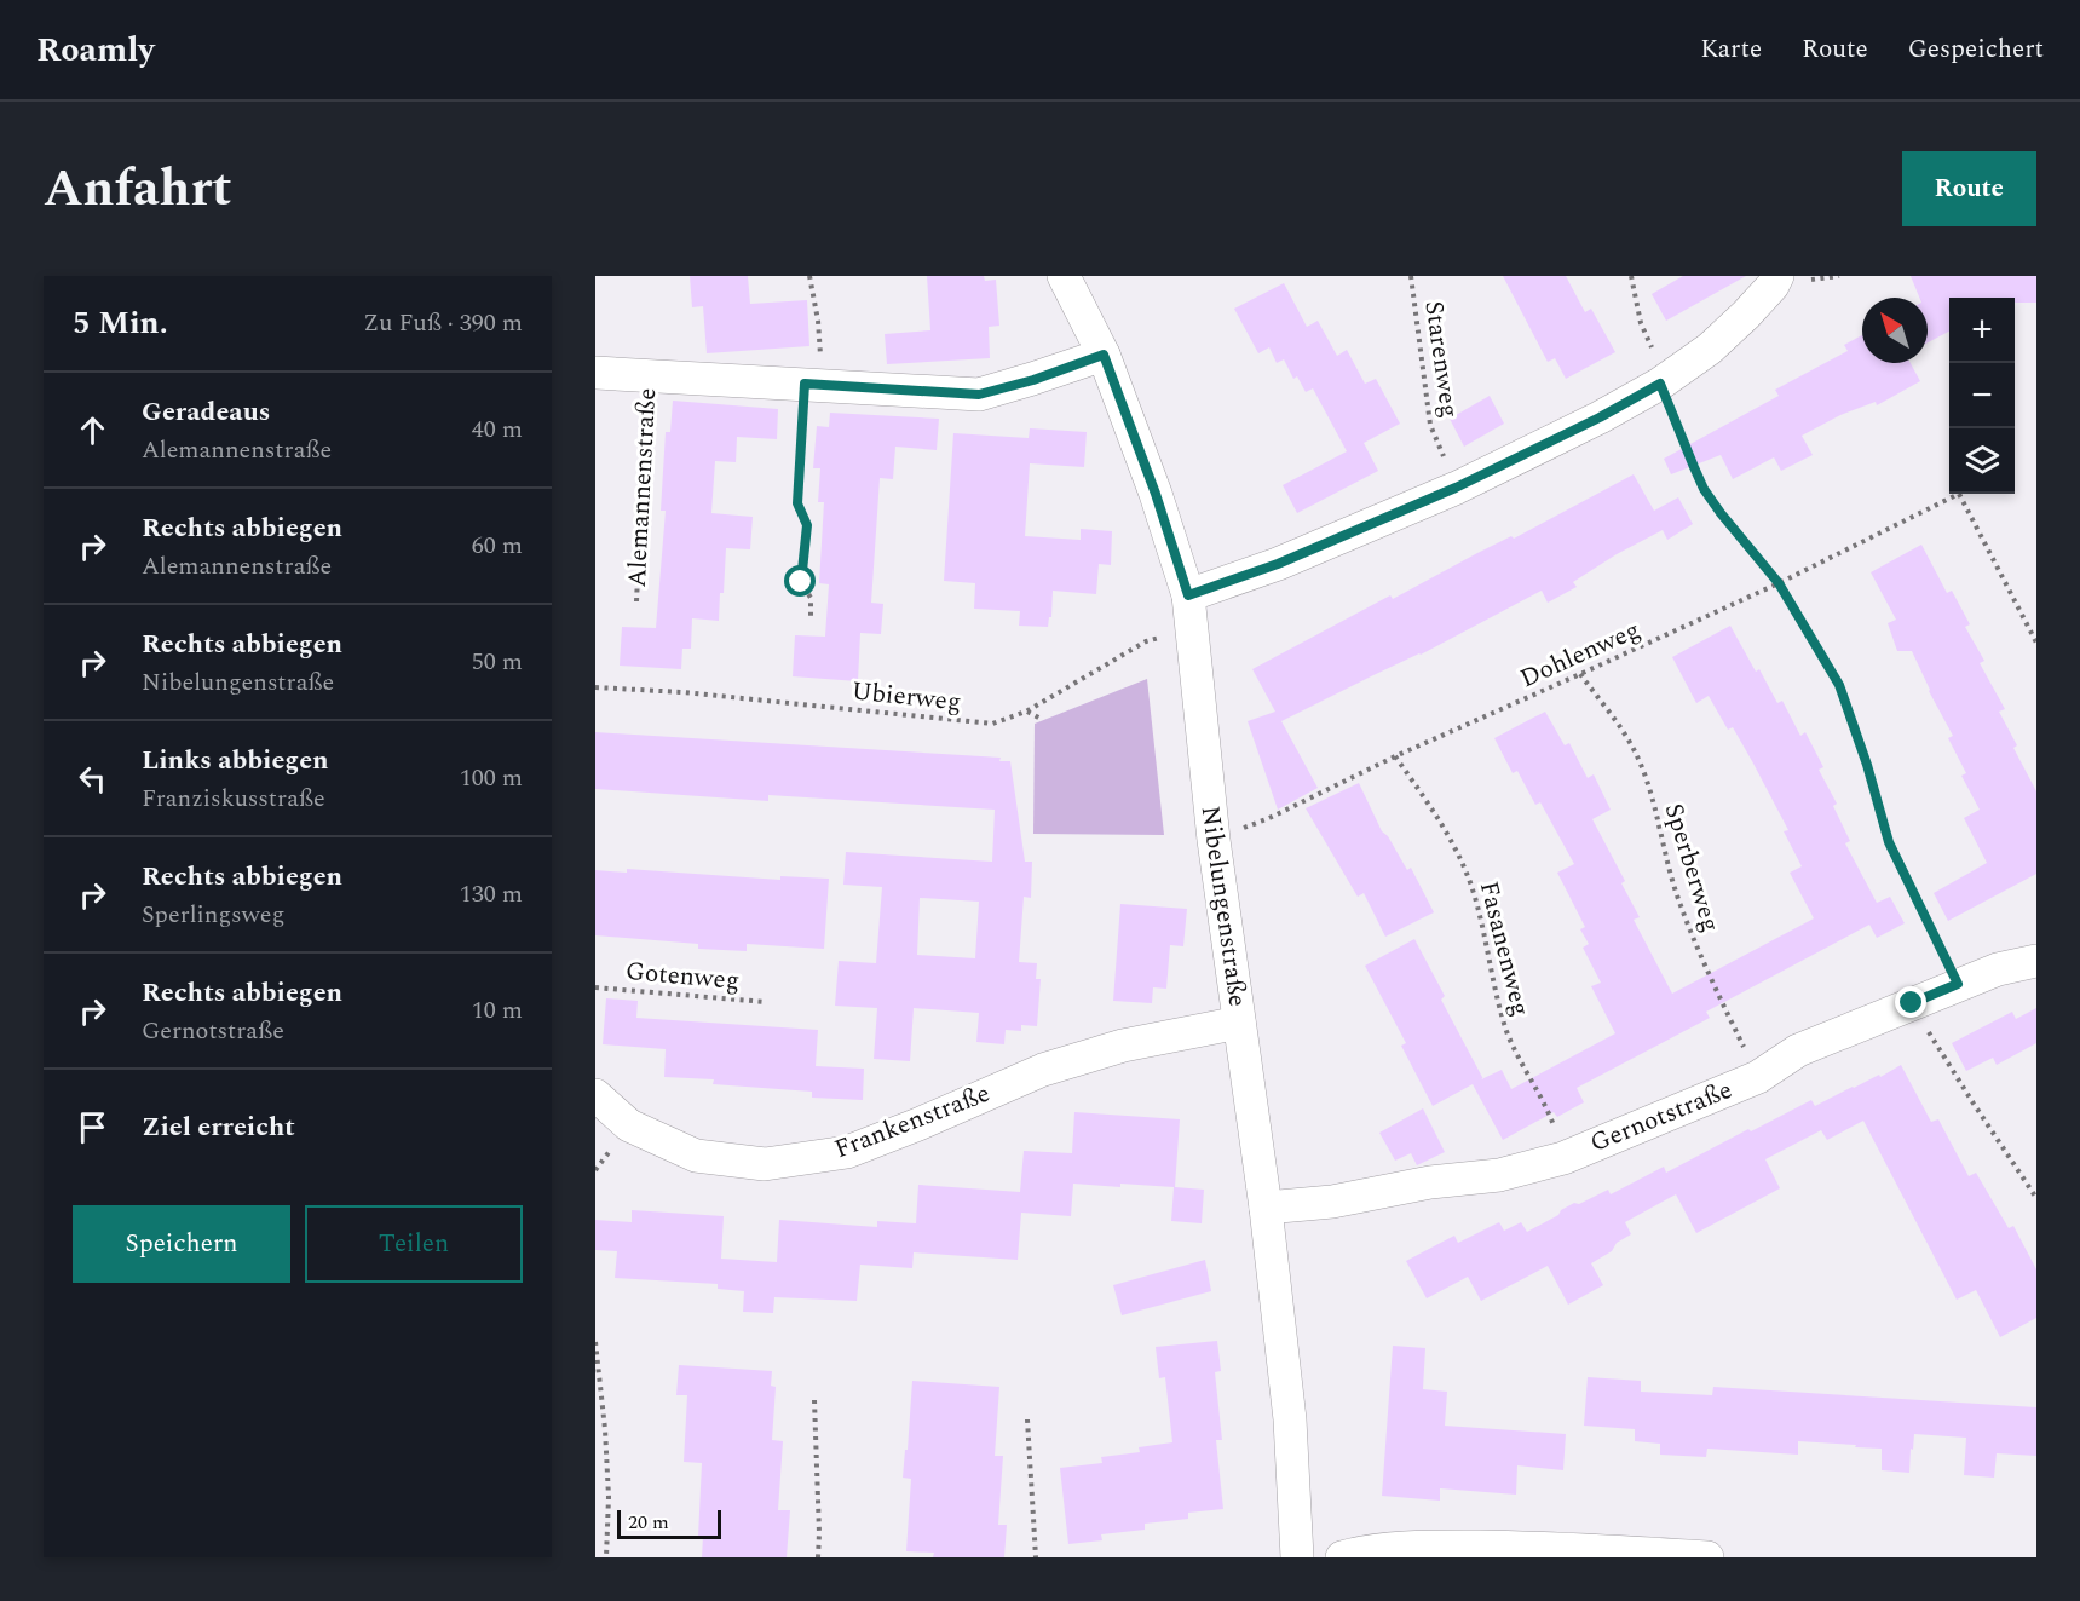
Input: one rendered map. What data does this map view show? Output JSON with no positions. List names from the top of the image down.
{
  "streets": {
    "street": [
      "Alemannenstraße",
      "Nibelungenstraße",
      "Gernotstraße",
      "Frankenstraße"
    ],
    "path": [
      "Starenweg",
      "Dohlenweg",
      "Ubierweg",
      "Sperberweg",
      "Fasanenweg",
      "Gotenweg"
    ]
  },
  "crossings": [
    ["Alemannenstraße", "Nibelungenstraße"],
    ["Dohlenweg", "Sperberweg"],
    ["Dohlenweg", "Nibelungenstraße"],
    ["Dohlenweg", "Fasanenweg"],
    ["Ubierweg", "Nibelungenstraße"],
    ["Sperberweg", "Gernotstraße"],
    ["Nibelungenstraße", "Gernotstraße"],
    ["Nibelungenstraße", "Frankenstraße"],
    ["Fasanenweg", "Gernotstraße"]
  ],
  "scale_bar": "20 m",
  "north": "top left",
  "page": {
    "header": "Roamly",
    "nav": ["Karte", "Route", "Gespeichert"],
    "title": "Anfahrt",
    "buttons": [
      "Route",
      ["Speichern", "Teilen"]
    ],
    "heading": ["5 Min.", "Zu Fuß · 390 m"],
    "map_buttons": ["+", "−"],
    "list": [
      ["Geradeaus", "Alemannenstraße", "40 m"],
      ["Rechts abbiegen", "Alemannenstraße", "60 m"],
      ["Rechts abbiegen", "Nibelungenstraße", "50 m"],
      ["Links abbiegen", "Franziskusstraße", "100 m"],
      ["Rechts abbiegen", "Sperlingsweg", "130 m"],
      ["Rechts abbiegen", "Gernotstraße", "10 m"],
      "Ziel erreicht"
    ],
    "scale": "20 m"
  }
}
